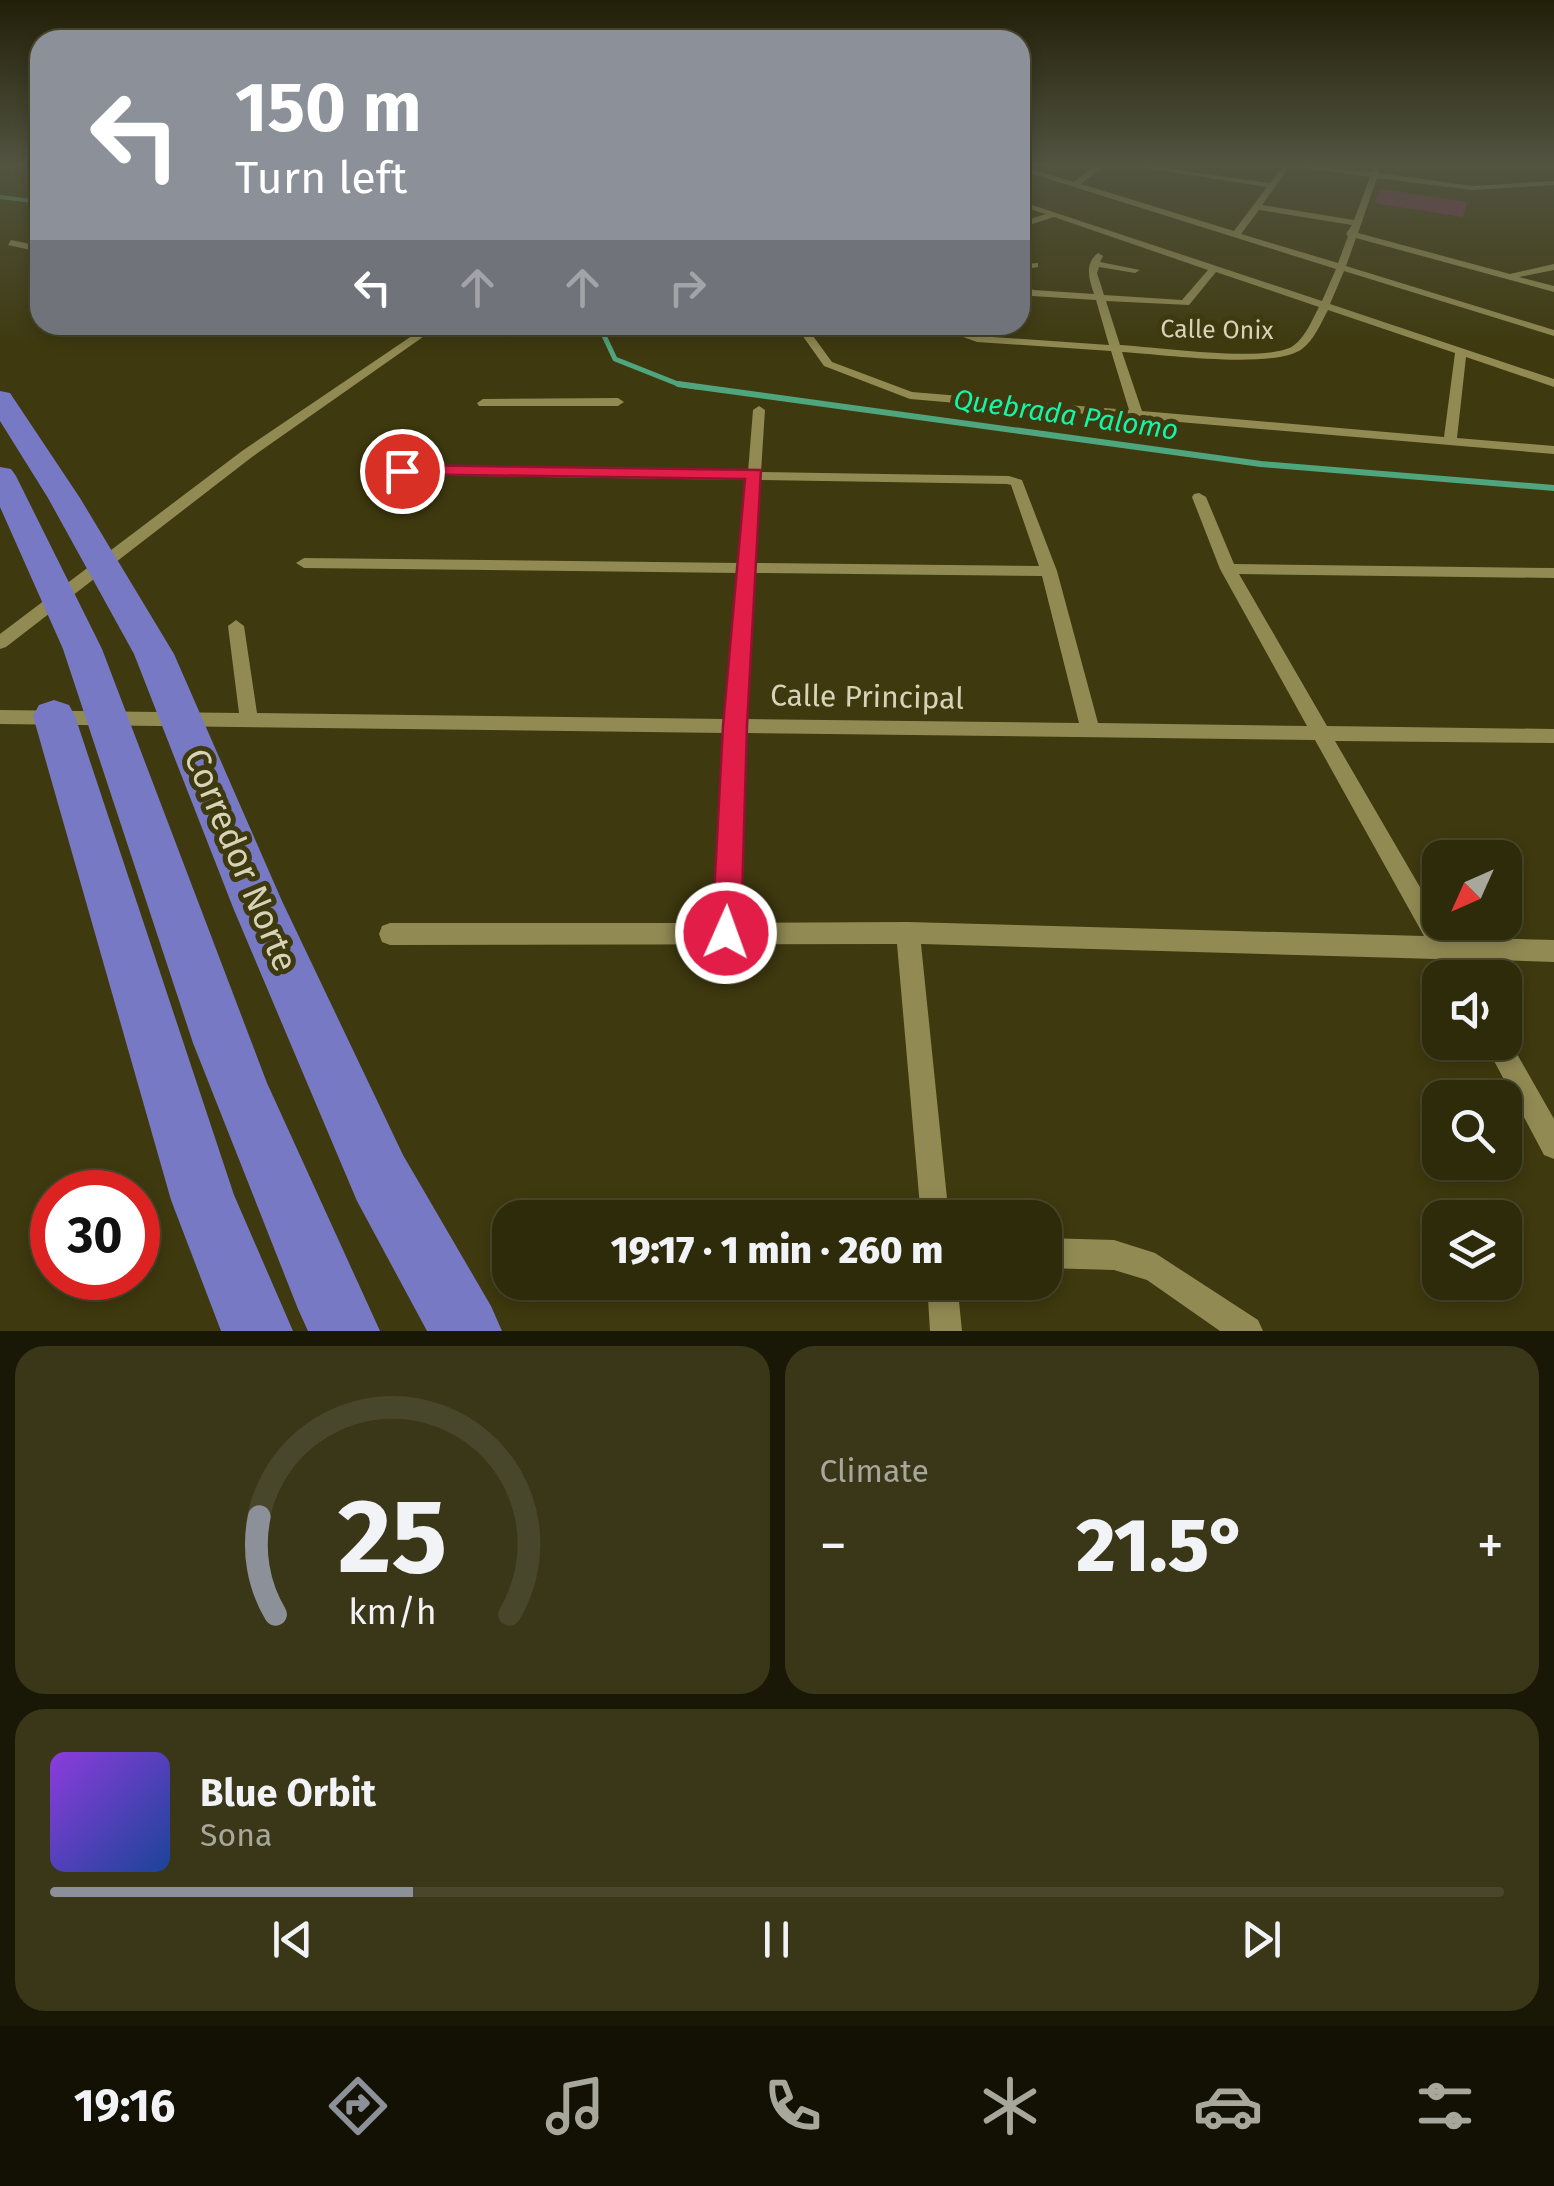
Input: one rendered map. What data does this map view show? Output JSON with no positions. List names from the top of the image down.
{
  "streets": {
    "highway": ["Corredor Norte"],
    "street": ["Calle Onix", "Calle Principal"]
  },
  "water": ["Quebrada Palomo"],
  "north": "bottom left",
  "page": {
    "turn": ["150 m", "Turn left"],
    "limit": "30",
    "trip": "19:17 · 1 min · 260 m",
    "tile": "Climate",
    "heat": ["−", "21.5°", "+"],
    "song": ["Blue Orbit", "Sona"],
    "tabs": "19:16",
    "gauge": ["25", "km/h"]
  }
}
